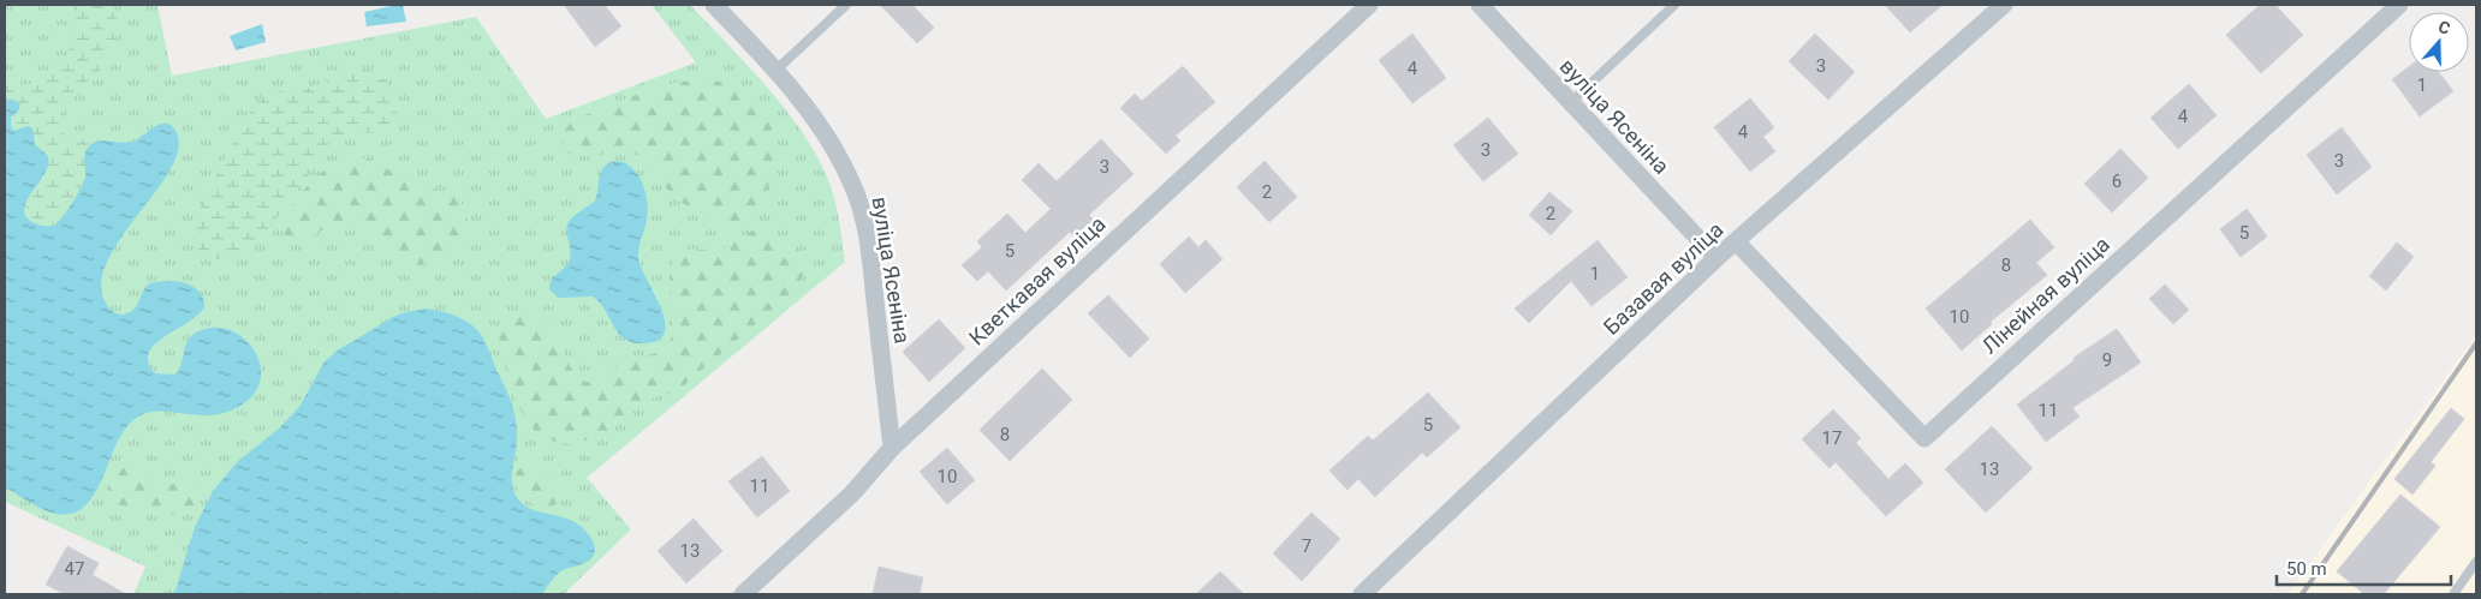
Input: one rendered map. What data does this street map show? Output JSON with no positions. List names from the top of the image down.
{
  "streets": {
    "street": [
      "вуліца Ясеніна",
      "Базавая вуліца",
      "Кветкавая вуліца",
      "Лінейная вуліца"
    ]
  },
  "crossings": [
    ["вуліца Ясеніна", "Базавая вуліца"],
    ["вуліца Ясеніна", "Кветкавая вуліца"],
    ["Базавая вуліца", "Лінейная вуліца"]
  ],
  "house_numbers": [
    "3",
    "4",
    "1",
    "4",
    "4",
    "3",
    "3",
    "3",
    "6",
    "2",
    "2",
    "5",
    "5",
    "8",
    "1",
    "10",
    "9",
    "11",
    "5",
    "8",
    "17",
    "13",
    "10",
    "11",
    "7",
    "13",
    "47"
  ],
  "scale_bar": "50 m",
  "north": "top"
}
